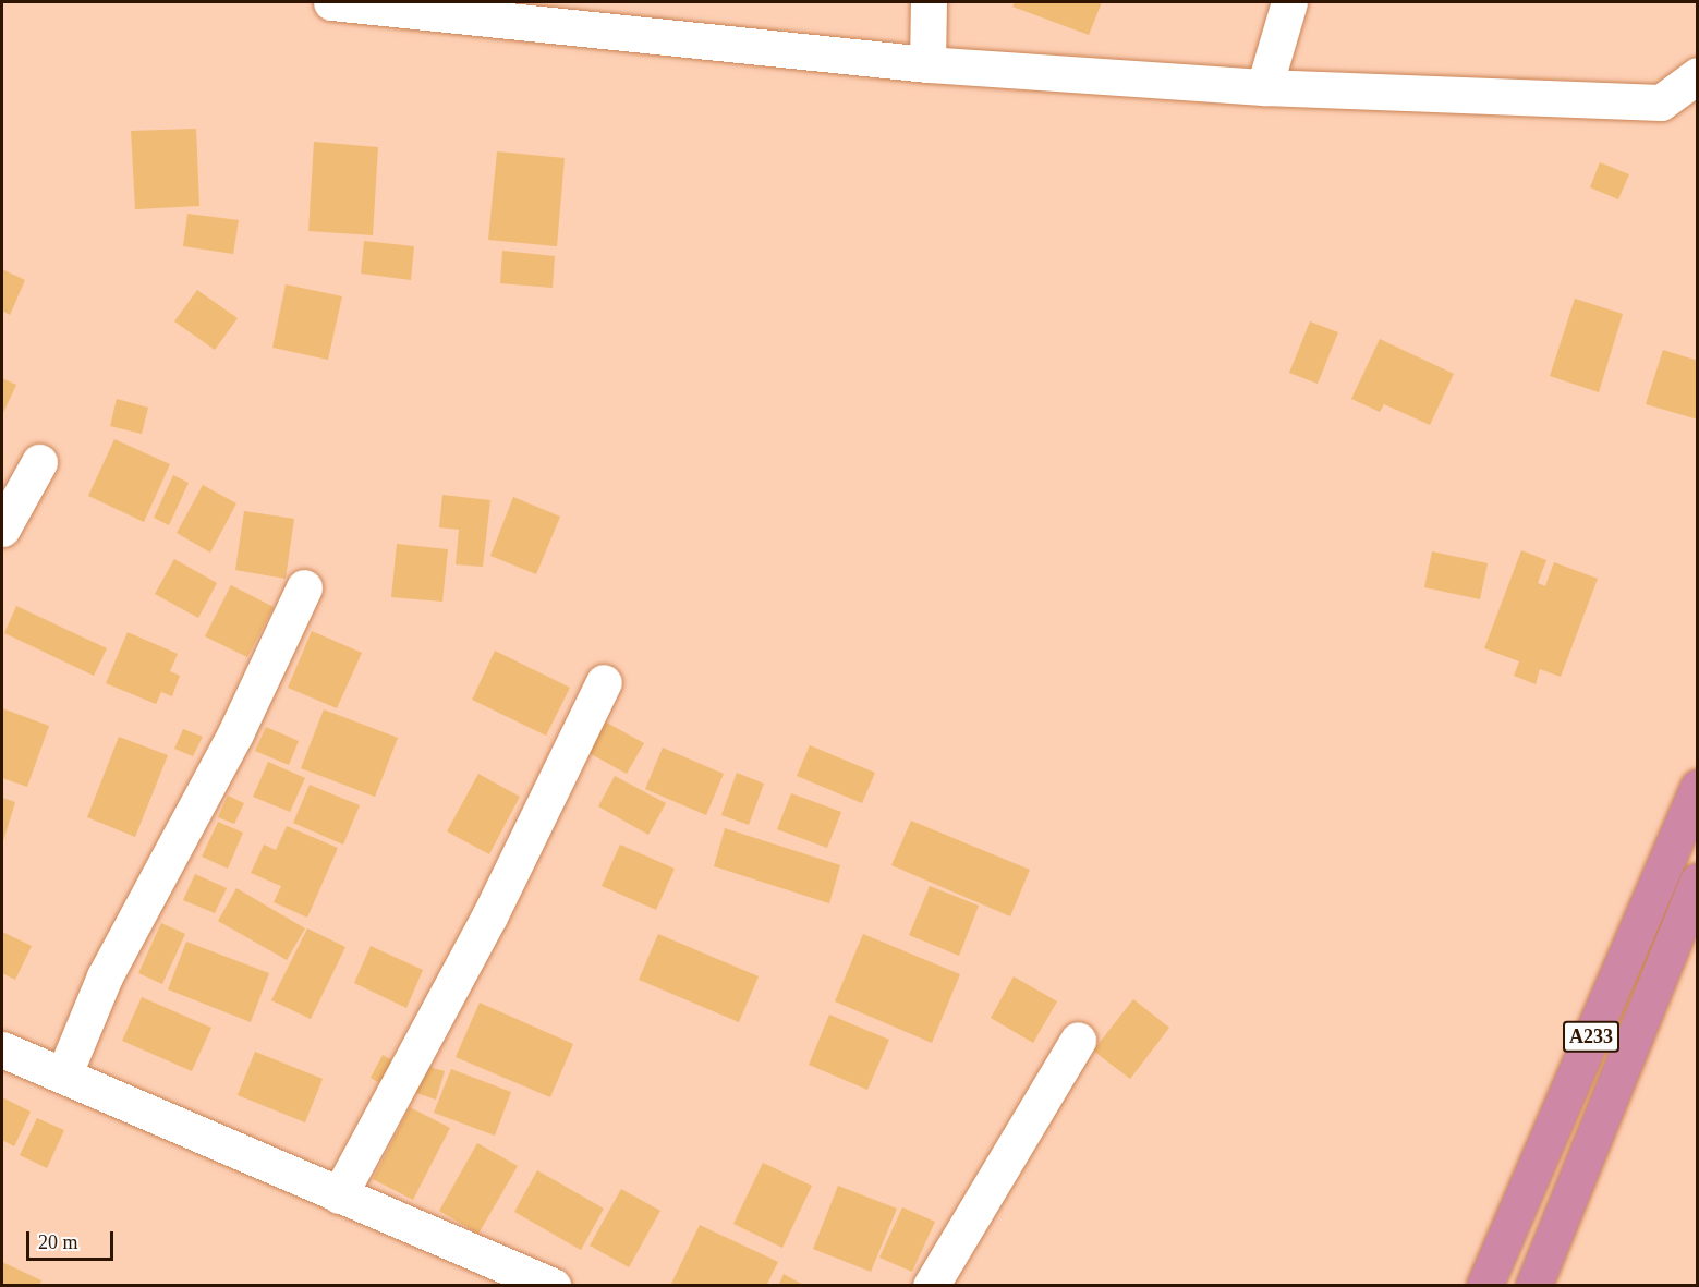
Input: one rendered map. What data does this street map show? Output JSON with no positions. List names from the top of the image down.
{
  "streets": {
    "highway": ["A233"]
  },
  "scale_bar": "20 m"
}
